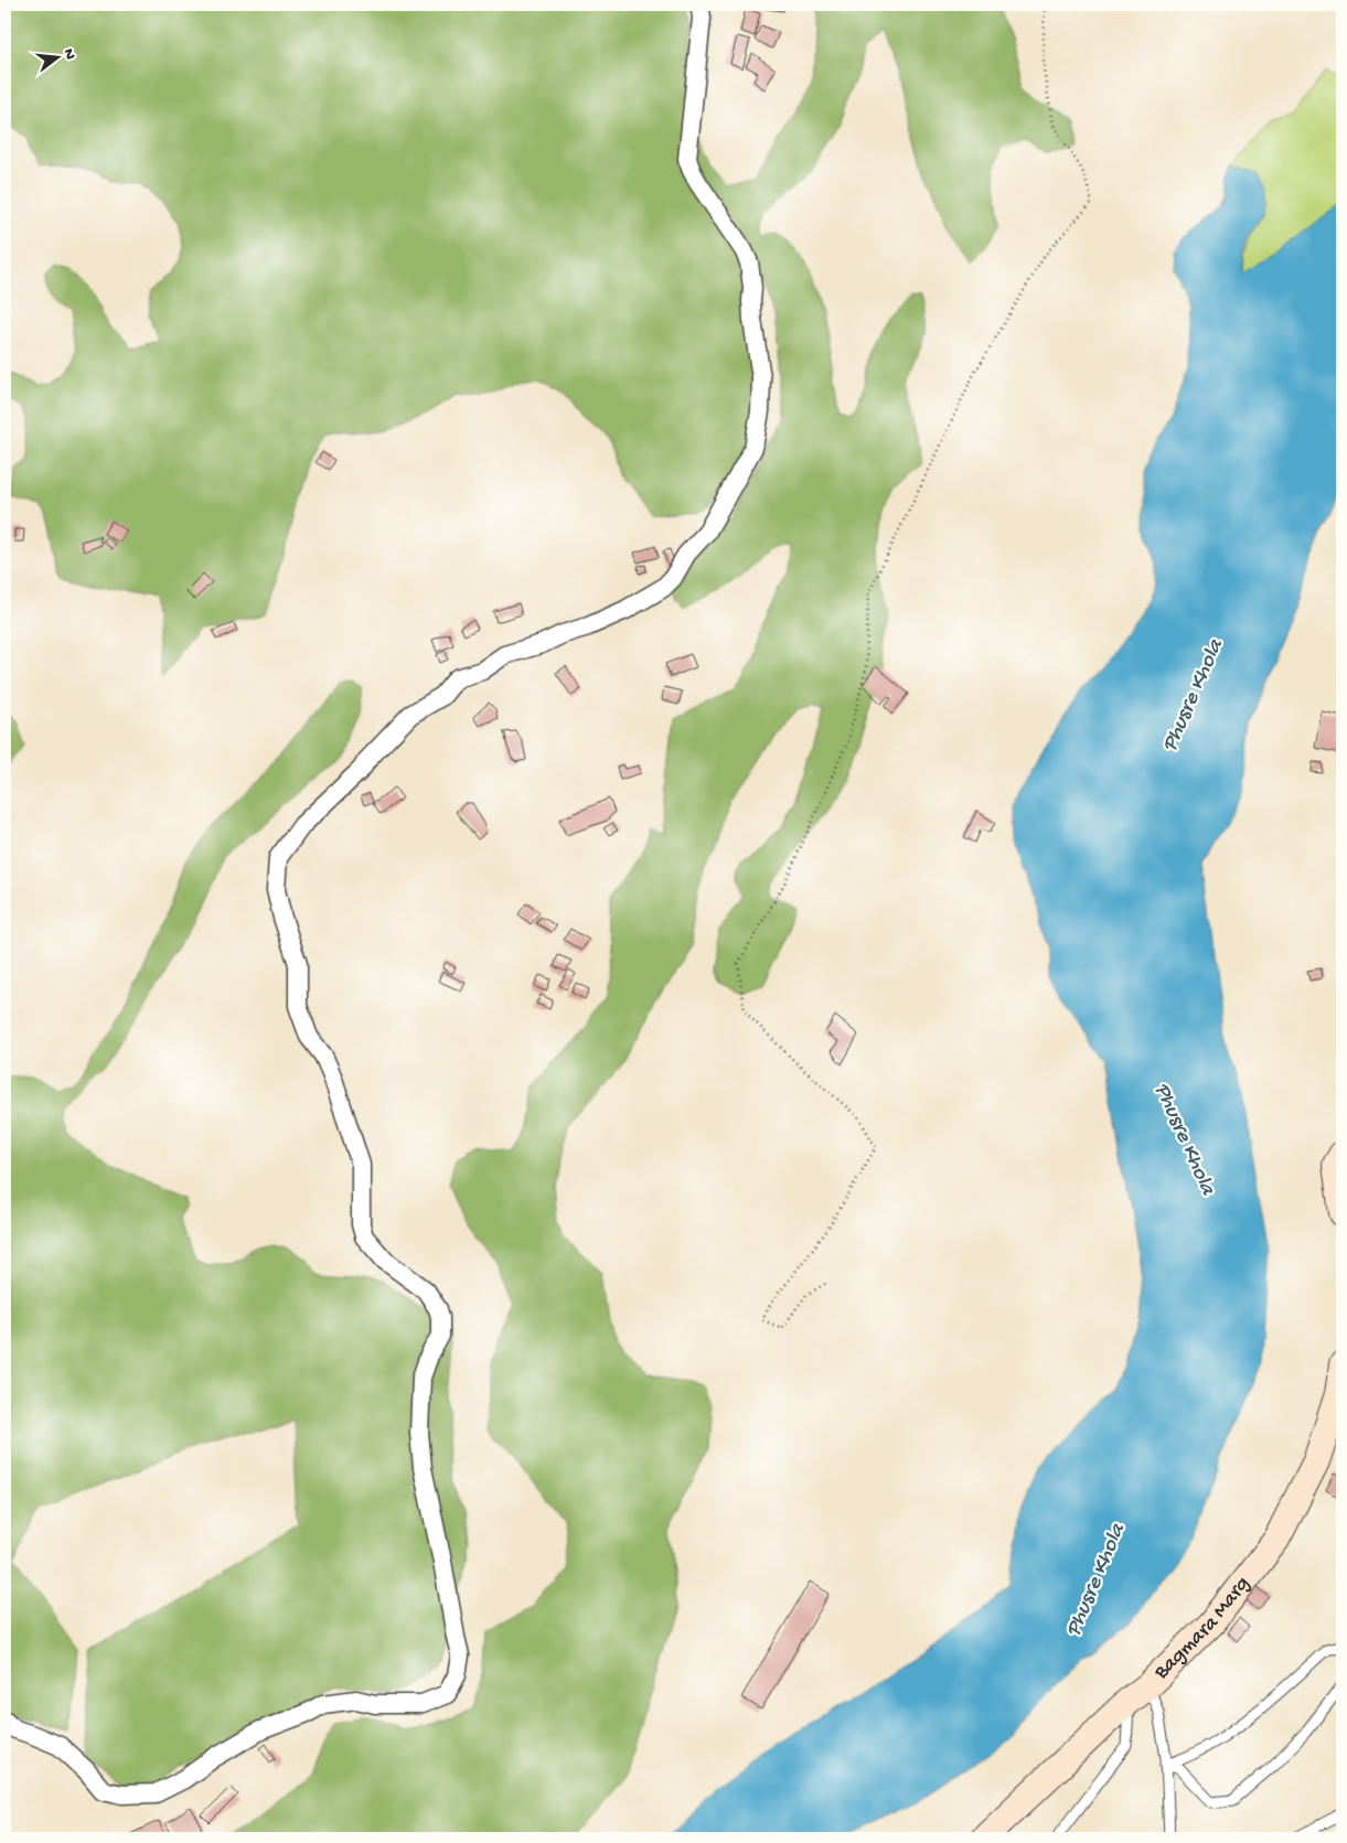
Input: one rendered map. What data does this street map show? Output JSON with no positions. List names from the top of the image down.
{
  "streets": {
    "main road": ["Bagmara Marg"]
  },
  "water": ["Phusre Khola"],
  "north": "right"
}
